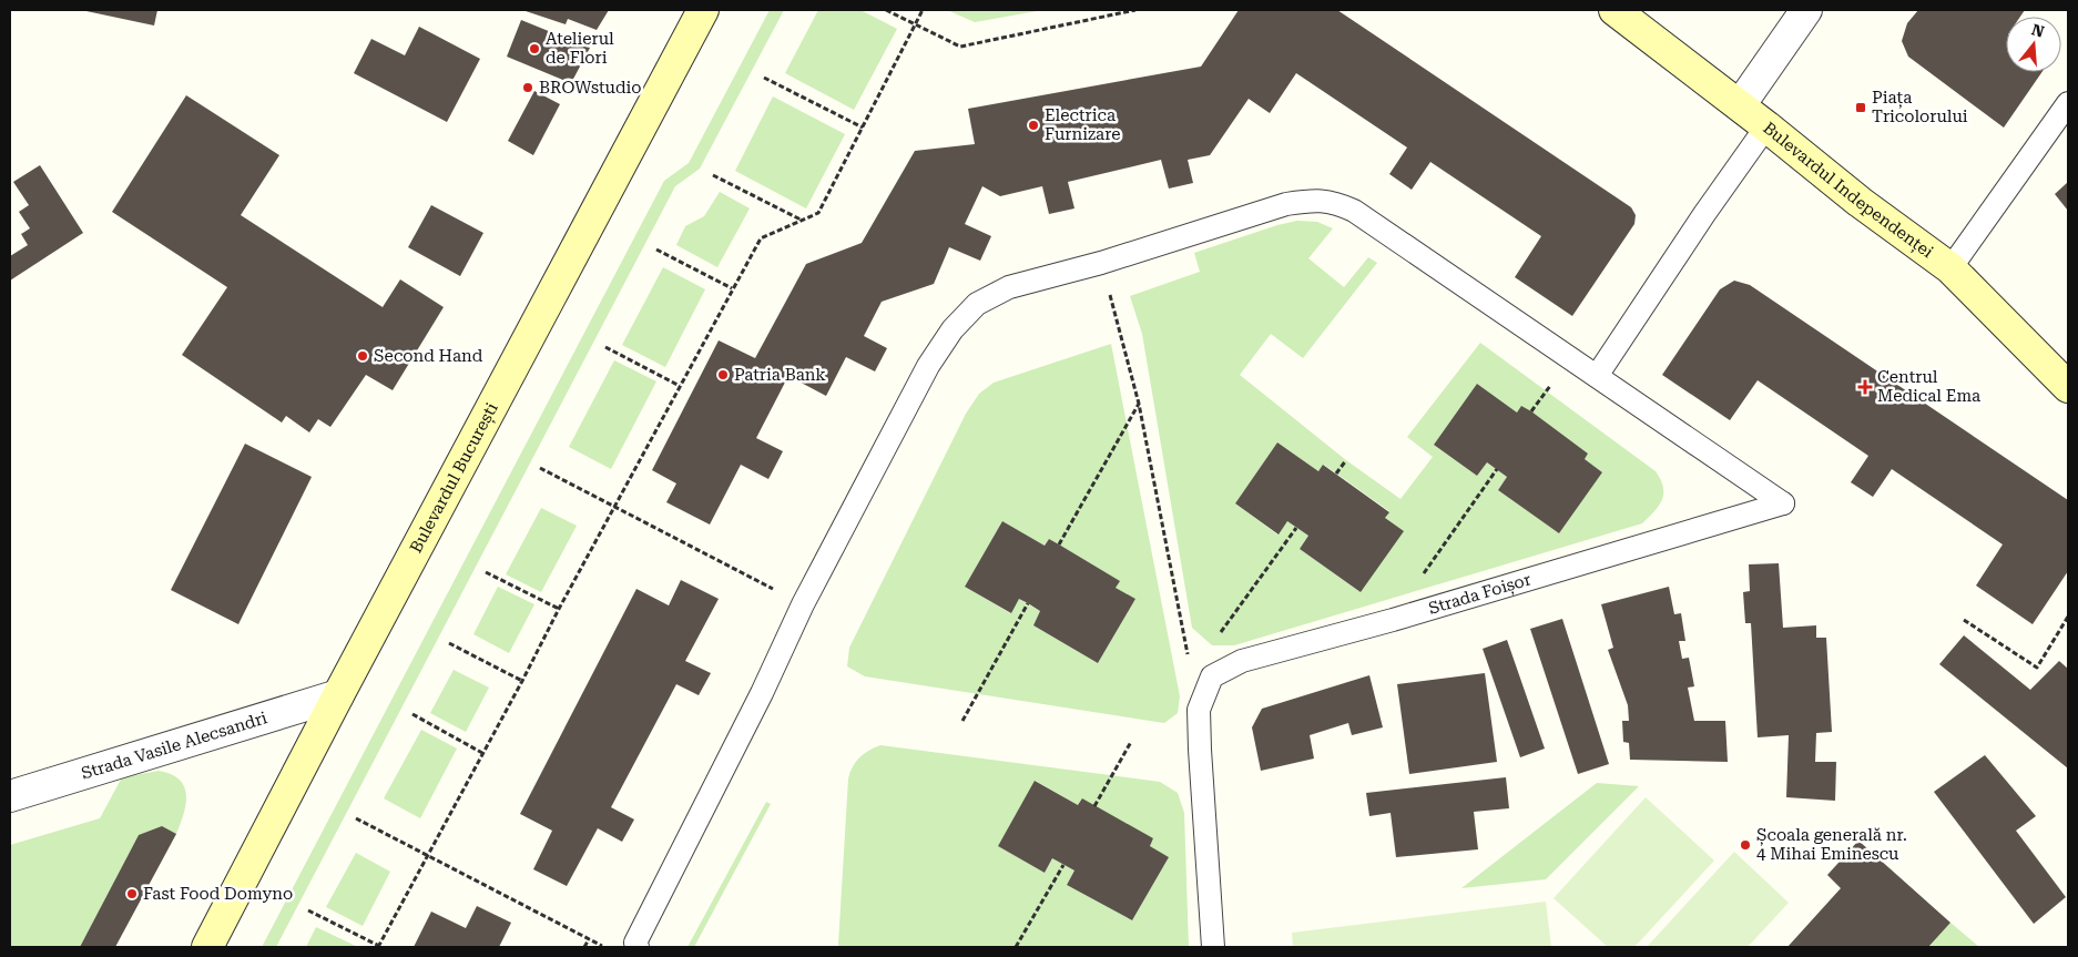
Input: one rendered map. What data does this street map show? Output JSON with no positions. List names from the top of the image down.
{
  "streets": {
    "main road": ["Bulevardul Independenței", "Bulevardul București"],
    "street": ["Strada Vasile Alecsandri"],
    "lane": ["Strada Foișor"]
  },
  "crossings": [
    ["Bulevardul București", "Strada Vasile Alecsandri"]
  ],
  "places": {
    "other": [
      "Atelierul de Flori",
      "BROWstudio",
      "Electrica Furnizare",
      "Second Hand",
      "Patria Bank",
      "Școala generală nr. 4 Mihai Eminescu",
      "Fast Food Domyno"
    ],
    "transit": ["Piața Tricolorului"],
    "health": ["Centrul Medical Ema"]
  },
  "north": "top"
}
